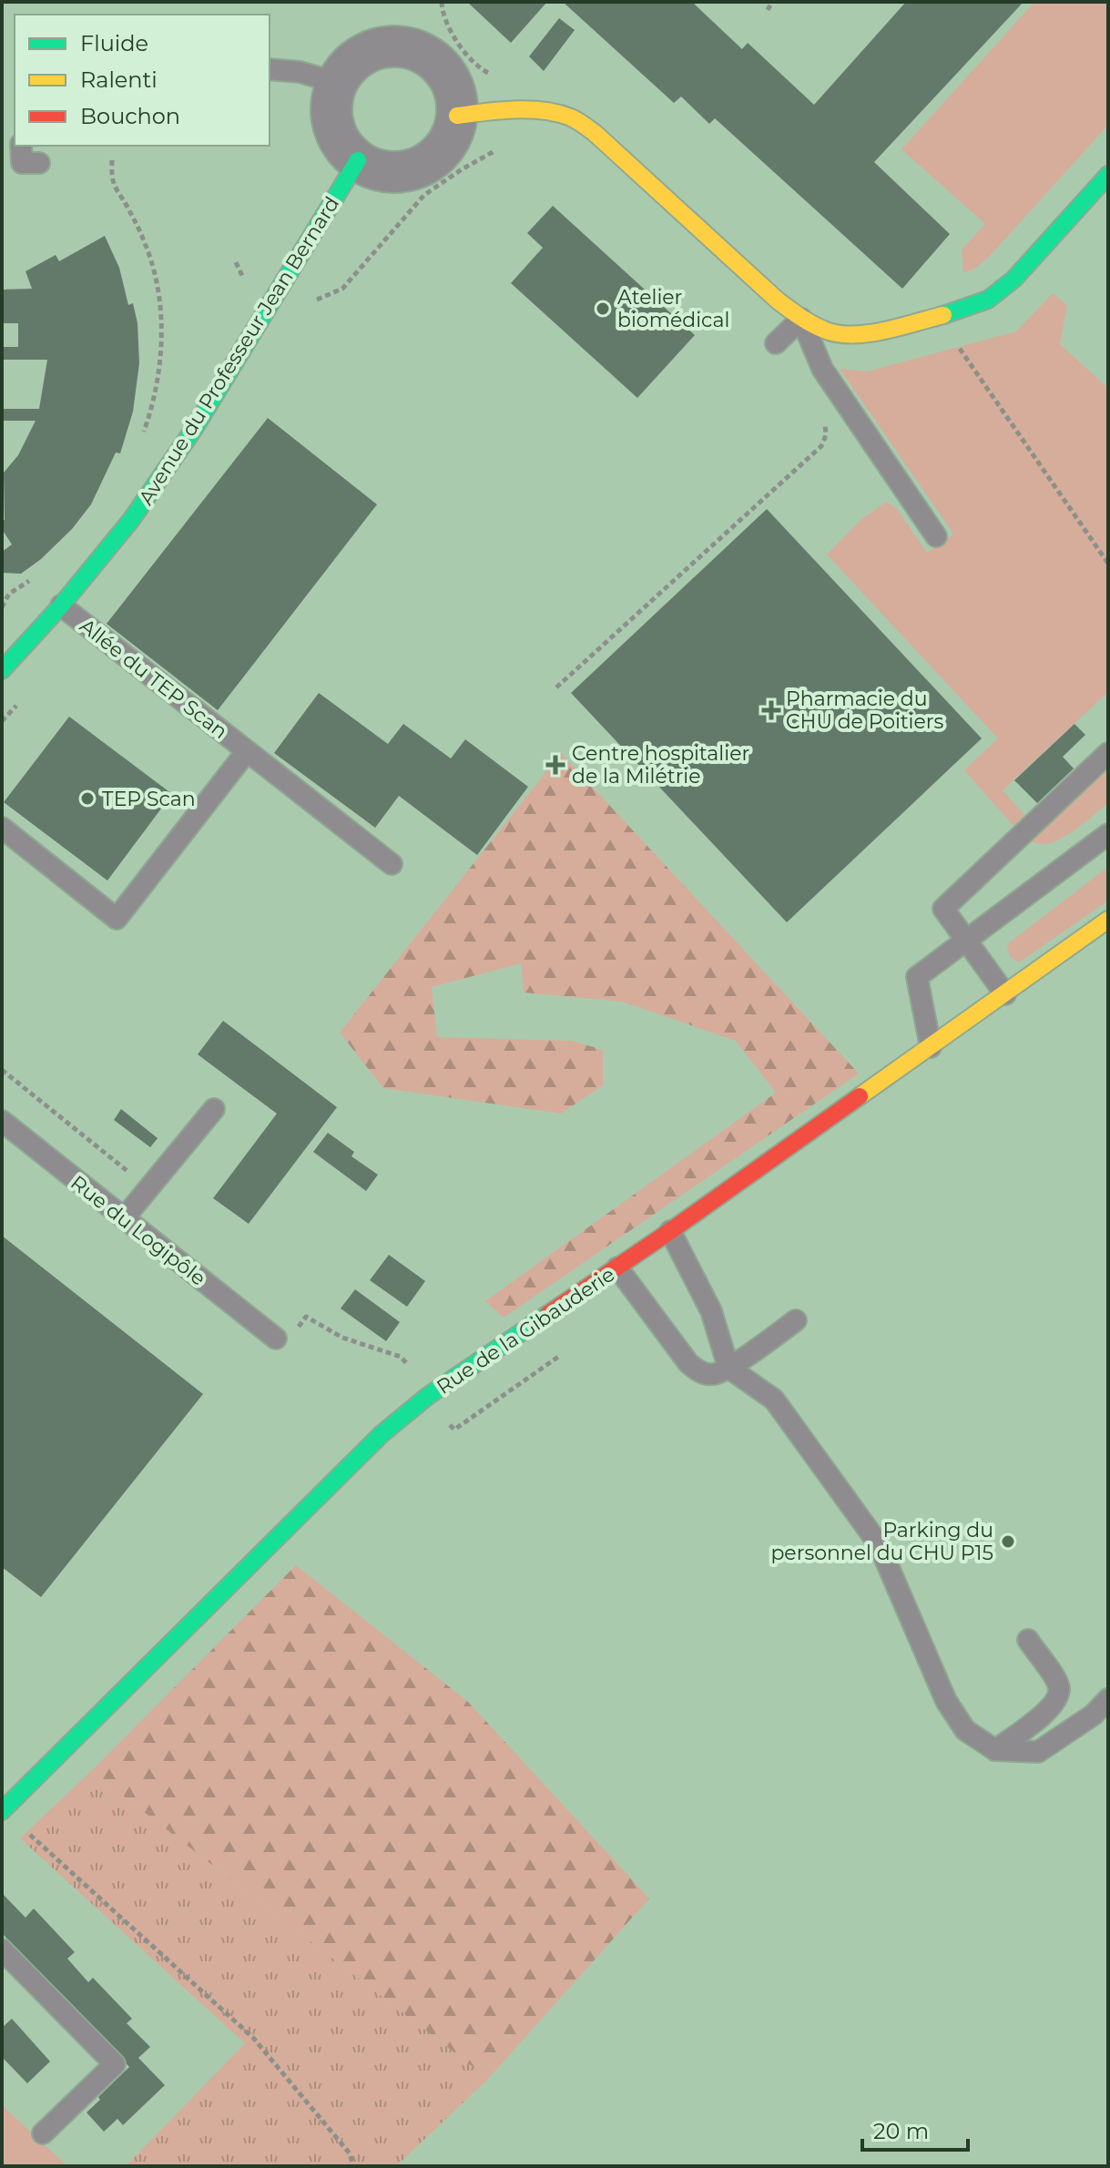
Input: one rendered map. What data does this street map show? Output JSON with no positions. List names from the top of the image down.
{
  "streets": {
    "street": ["Avenue du Professeur Jean Bernard", "Rue de la Gibauderie"],
    "lane": ["Allée du TEP Scan", "Rue du Logipôle"]
  },
  "crossings": [
    ["Avenue du Professeur Jean Bernard", "Allée du TEP Scan"]
  ],
  "places": {
    "other": ["Atelier biomédical", "TEP Scan", "Parking du personnel du CHU P15"],
    "health": ["Pharmacie du CHU de Poitiers", "Centre hospitalier de la Milétrie"]
  },
  "legend": ["Fluide", "Ralenti", "Bouchon"],
  "scale_bar": "20 m"
}
